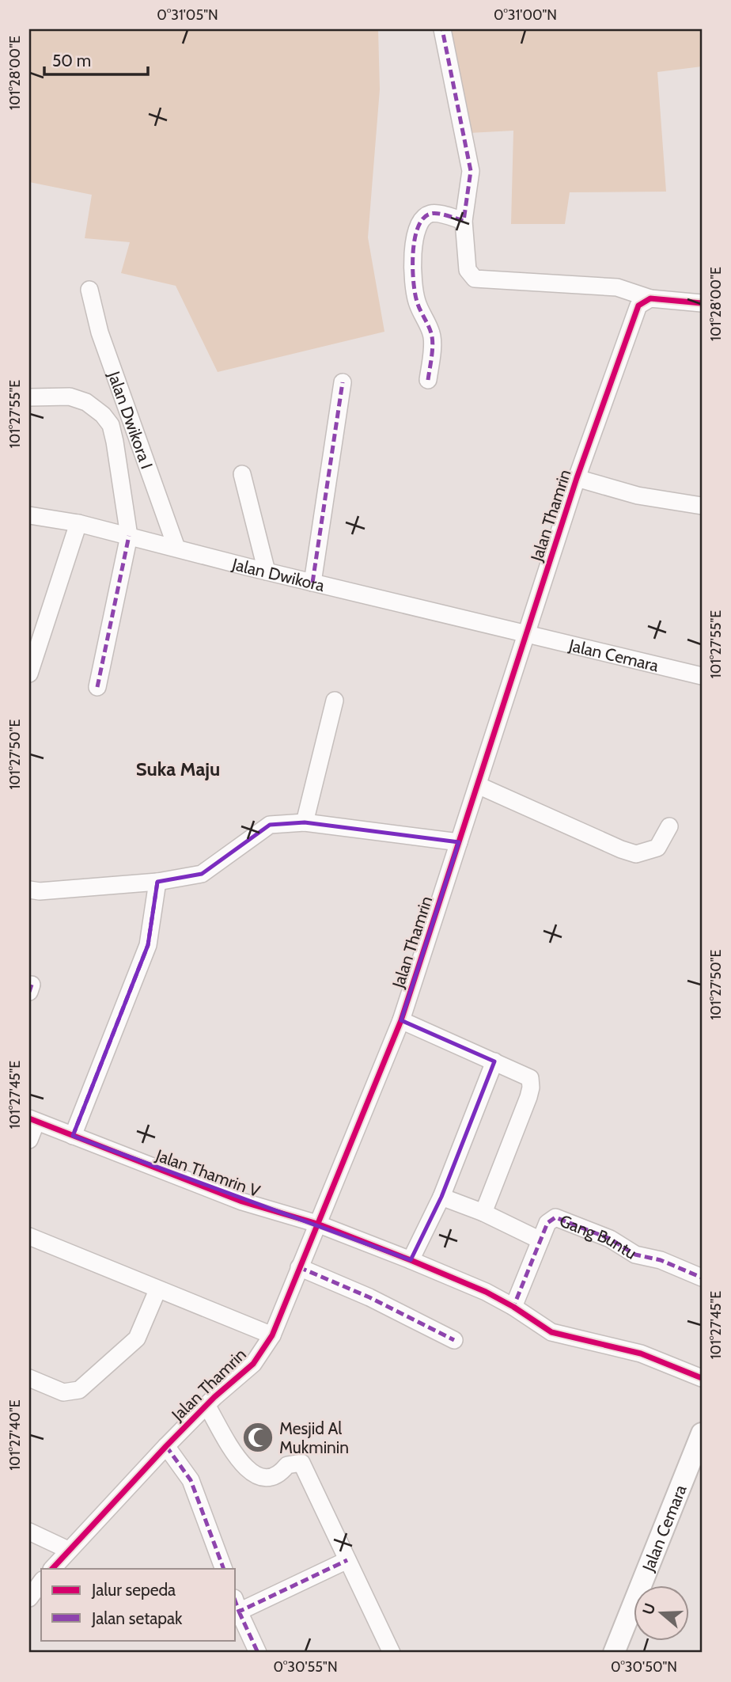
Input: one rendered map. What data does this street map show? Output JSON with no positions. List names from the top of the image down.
{
  "streets": {
    "street": [
      "Jalan Dwikora I",
      "Jalan Thamrin",
      "Jalan Dwikora",
      "Jalan Cemara",
      "Jalan Thamrin V",
      "Gang Buntu"
    ]
  },
  "crossings": [
    ["Jalan Dwikora I", "Jalan Dwikora"],
    ["Jalan Thamrin", "Jalan Dwikora"],
    ["Jalan Thamrin", "Jalan Cemara"],
    ["Jalan Thamrin", "Jalan Thamrin V"],
    ["Jalan Dwikora", "Jalan Cemara"],
    ["Jalan Thamrin V", "Gang Buntu"]
  ],
  "districts": ["Suka Maju"],
  "places": {
    "mosque": ["Mesjid Al Mukminin"]
  },
  "legend": ["Jalur sepeda", "Jalan setapak"],
  "scale_bar": "50 m",
  "north": "left",
  "coordinates": [
    "0°31'05\"N",
    "0°31'00\"N",
    "101°28'00\"E",
    "101°27'55\"E",
    "101°27'50\"E",
    "101°27'45\"E",
    "101°27'40\"E",
    "0°30'55\"N",
    "0°30'50\"N"
  ]
}
